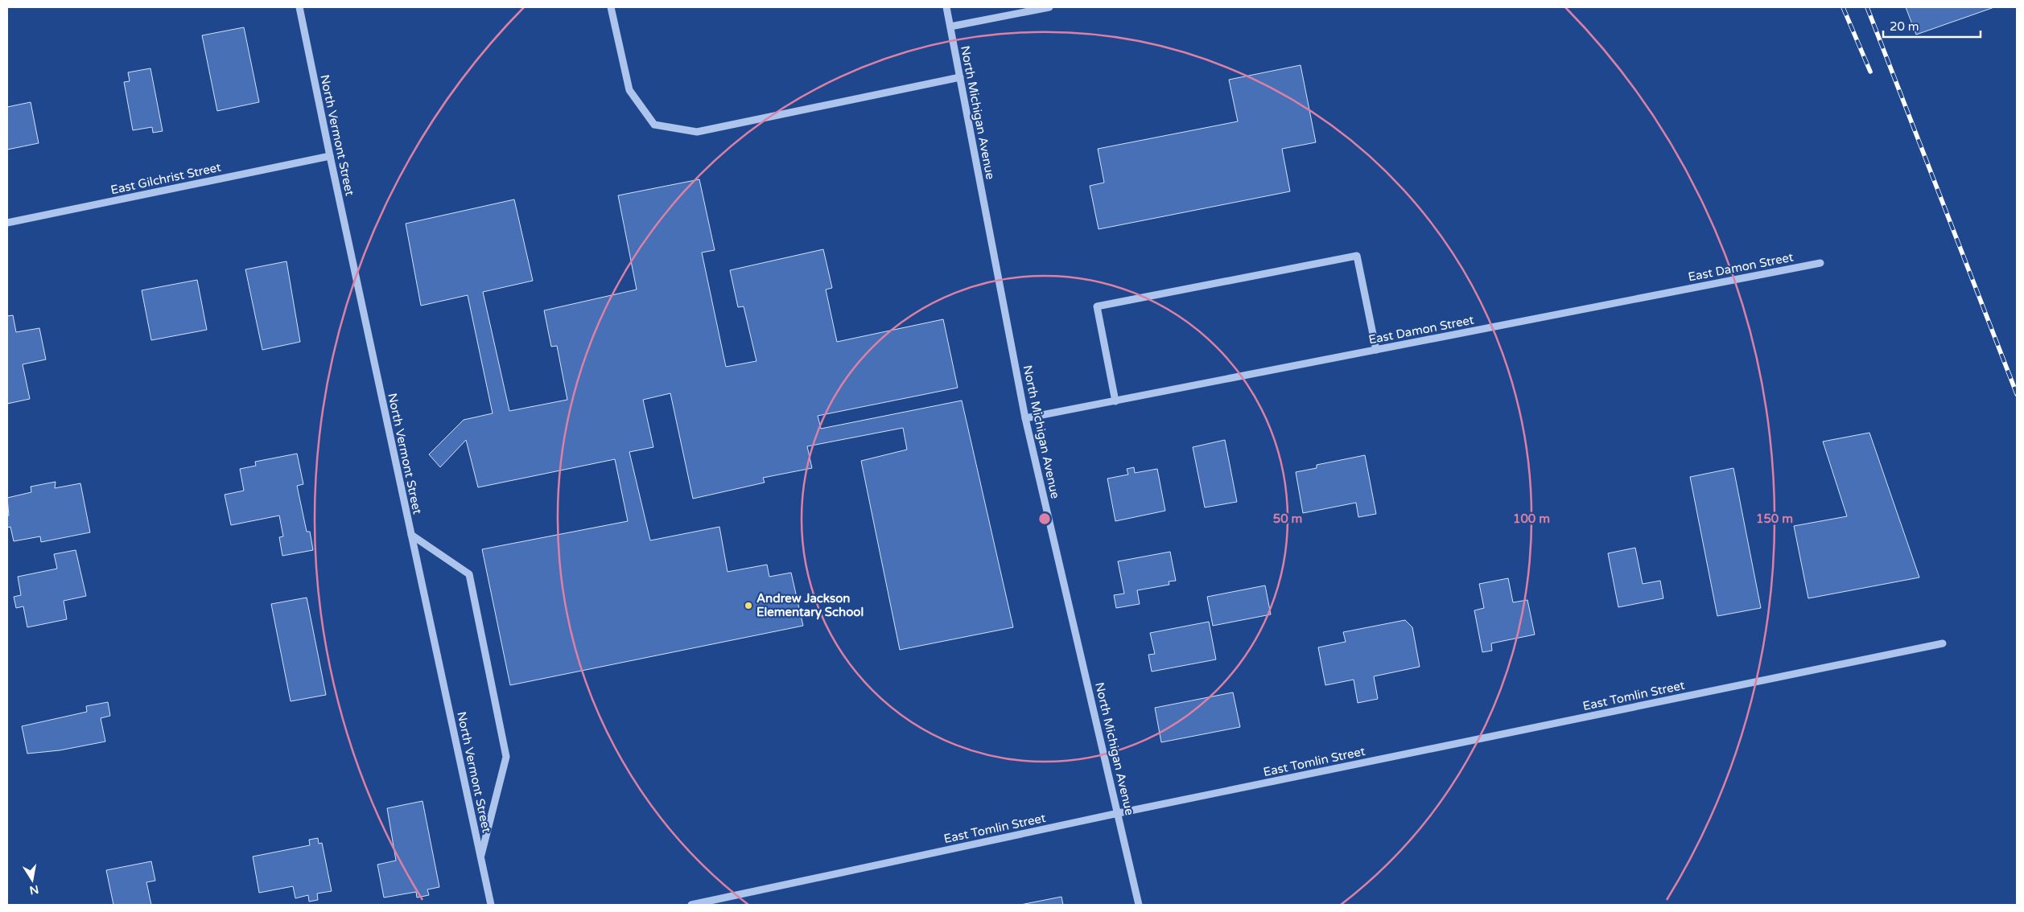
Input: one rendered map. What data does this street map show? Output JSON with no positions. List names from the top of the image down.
{
  "streets": {
    "street": [
      "North Michigan Avenue",
      "North Vermont Street",
      "East Gilchrist Street",
      "East Damon Street",
      "East Tomlin Street"
    ]
  },
  "crossings": [
    ["North Michigan Avenue", "East Damon Street"],
    ["North Michigan Avenue", "East Tomlin Street"],
    ["North Vermont Street", "East Gilchrist Street"]
  ],
  "places": ["Andrew Jackson Elementary School"],
  "scale_bar": "20 m",
  "north": "bottom",
  "rings": ["50 m", "100 m", "150 m"]
}
